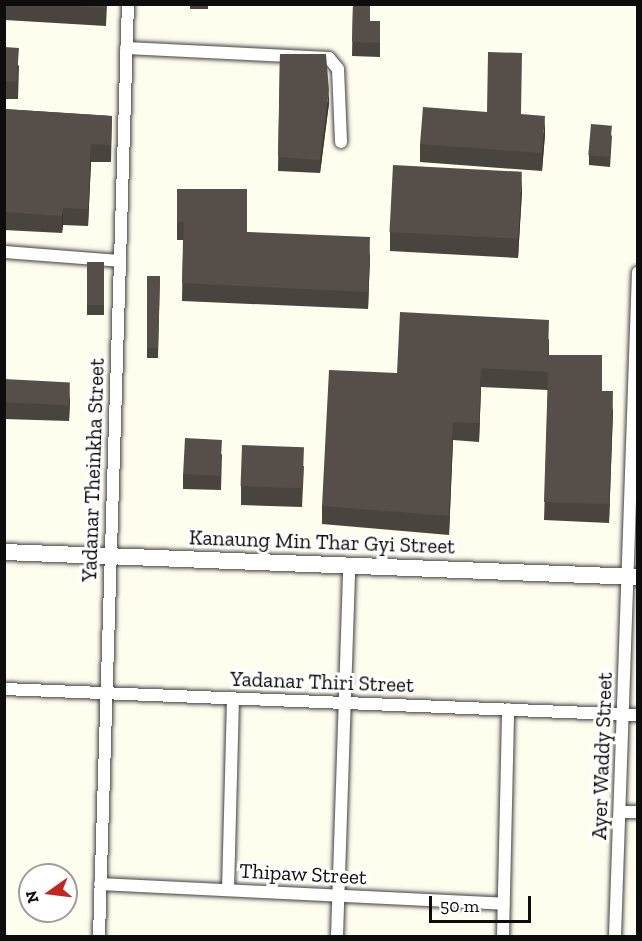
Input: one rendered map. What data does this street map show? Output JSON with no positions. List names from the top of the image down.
{
  "streets": {
    "street": [
      "Yadanar Theinkha Street",
      "Kanaung Min Thar Gyi Street",
      "Yadanar Thiri Street",
      "Ayer Waddy Street",
      "Thipaw Street"
    ]
  },
  "crossings": [
    ["Yadanar Theinkha Street", "Kanaung Min Thar Gyi Street"],
    ["Yadanar Theinkha Street", "Yadanar Thiri Street"],
    ["Yadanar Theinkha Street", "Thipaw Street"],
    ["Kanaung Min Thar Gyi Street", "Ayer Waddy Street"],
    ["Yadanar Thiri Street", "Ayer Waddy Street"]
  ],
  "scale_bar": "50 m",
  "north": "left"
}
